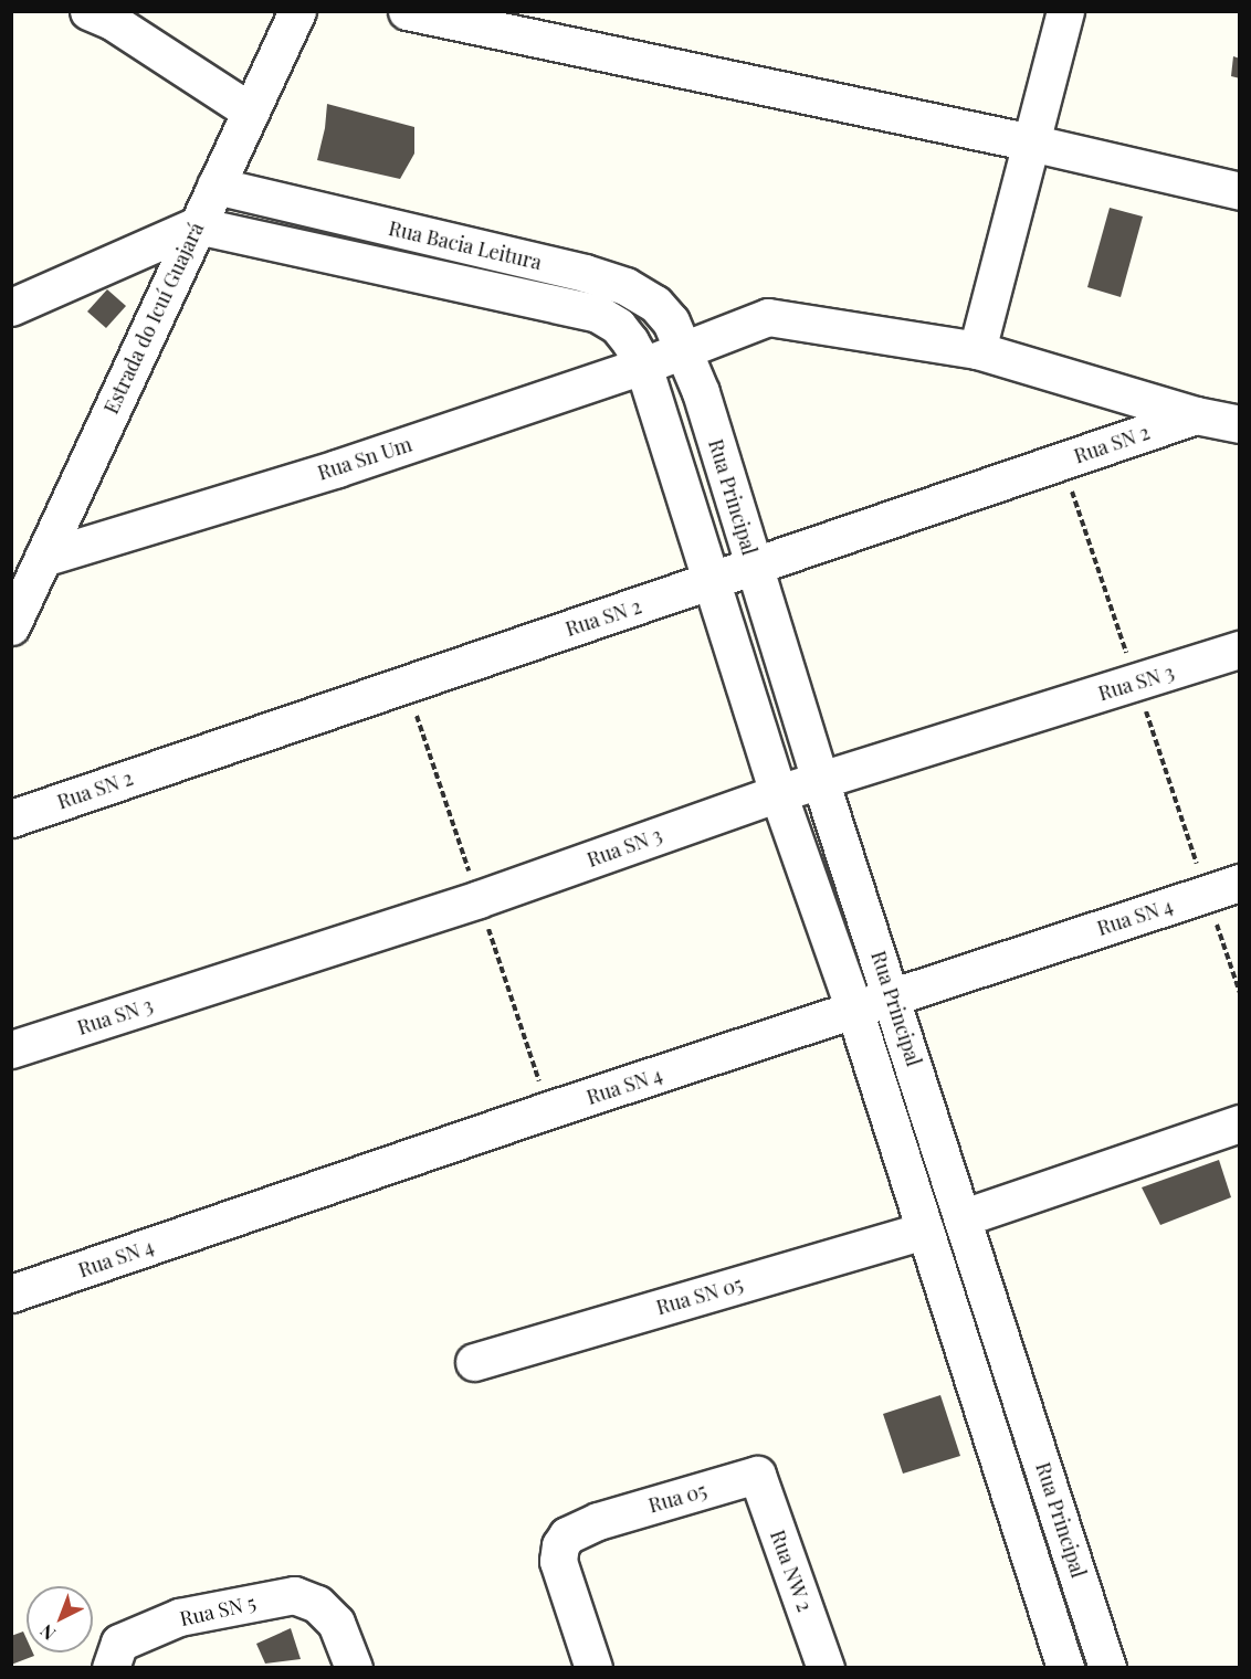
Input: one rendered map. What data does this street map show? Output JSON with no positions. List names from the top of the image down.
{
  "streets": {
    "street": [
      "Rua Bacia Leitura",
      "Estrada do Icuí Guajará",
      "Rua SN 2",
      "Rua Sn Um",
      "Rua Principal",
      "Rua SN 3",
      "Rua SN 4",
      "Rua SN 05",
      "Rua 05",
      "Rua NW 2",
      "Rua SN 5"
    ]
  },
  "crossings": [
    ["Rua Bacia Leitura", "Estrada do Icuí Guajará"],
    ["Rua Bacia Leitura", "Rua Sn Um"],
    ["Rua Bacia Leitura", "Rua Principal"],
    ["Estrada do Icuí Guajará", "Rua Sn Um"],
    ["Rua SN 2", "Rua Sn Um"],
    ["Rua SN 2", "Rua Principal"],
    ["Rua Sn Um", "Rua Principal"],
    ["Rua Principal", "Rua SN 3"],
    ["Rua Principal", "Rua SN 4"],
    ["Rua Principal", "Rua SN 05"],
    ["Rua 05", "Rua NW 2"]
  ],
  "north": "bottom left"
}
